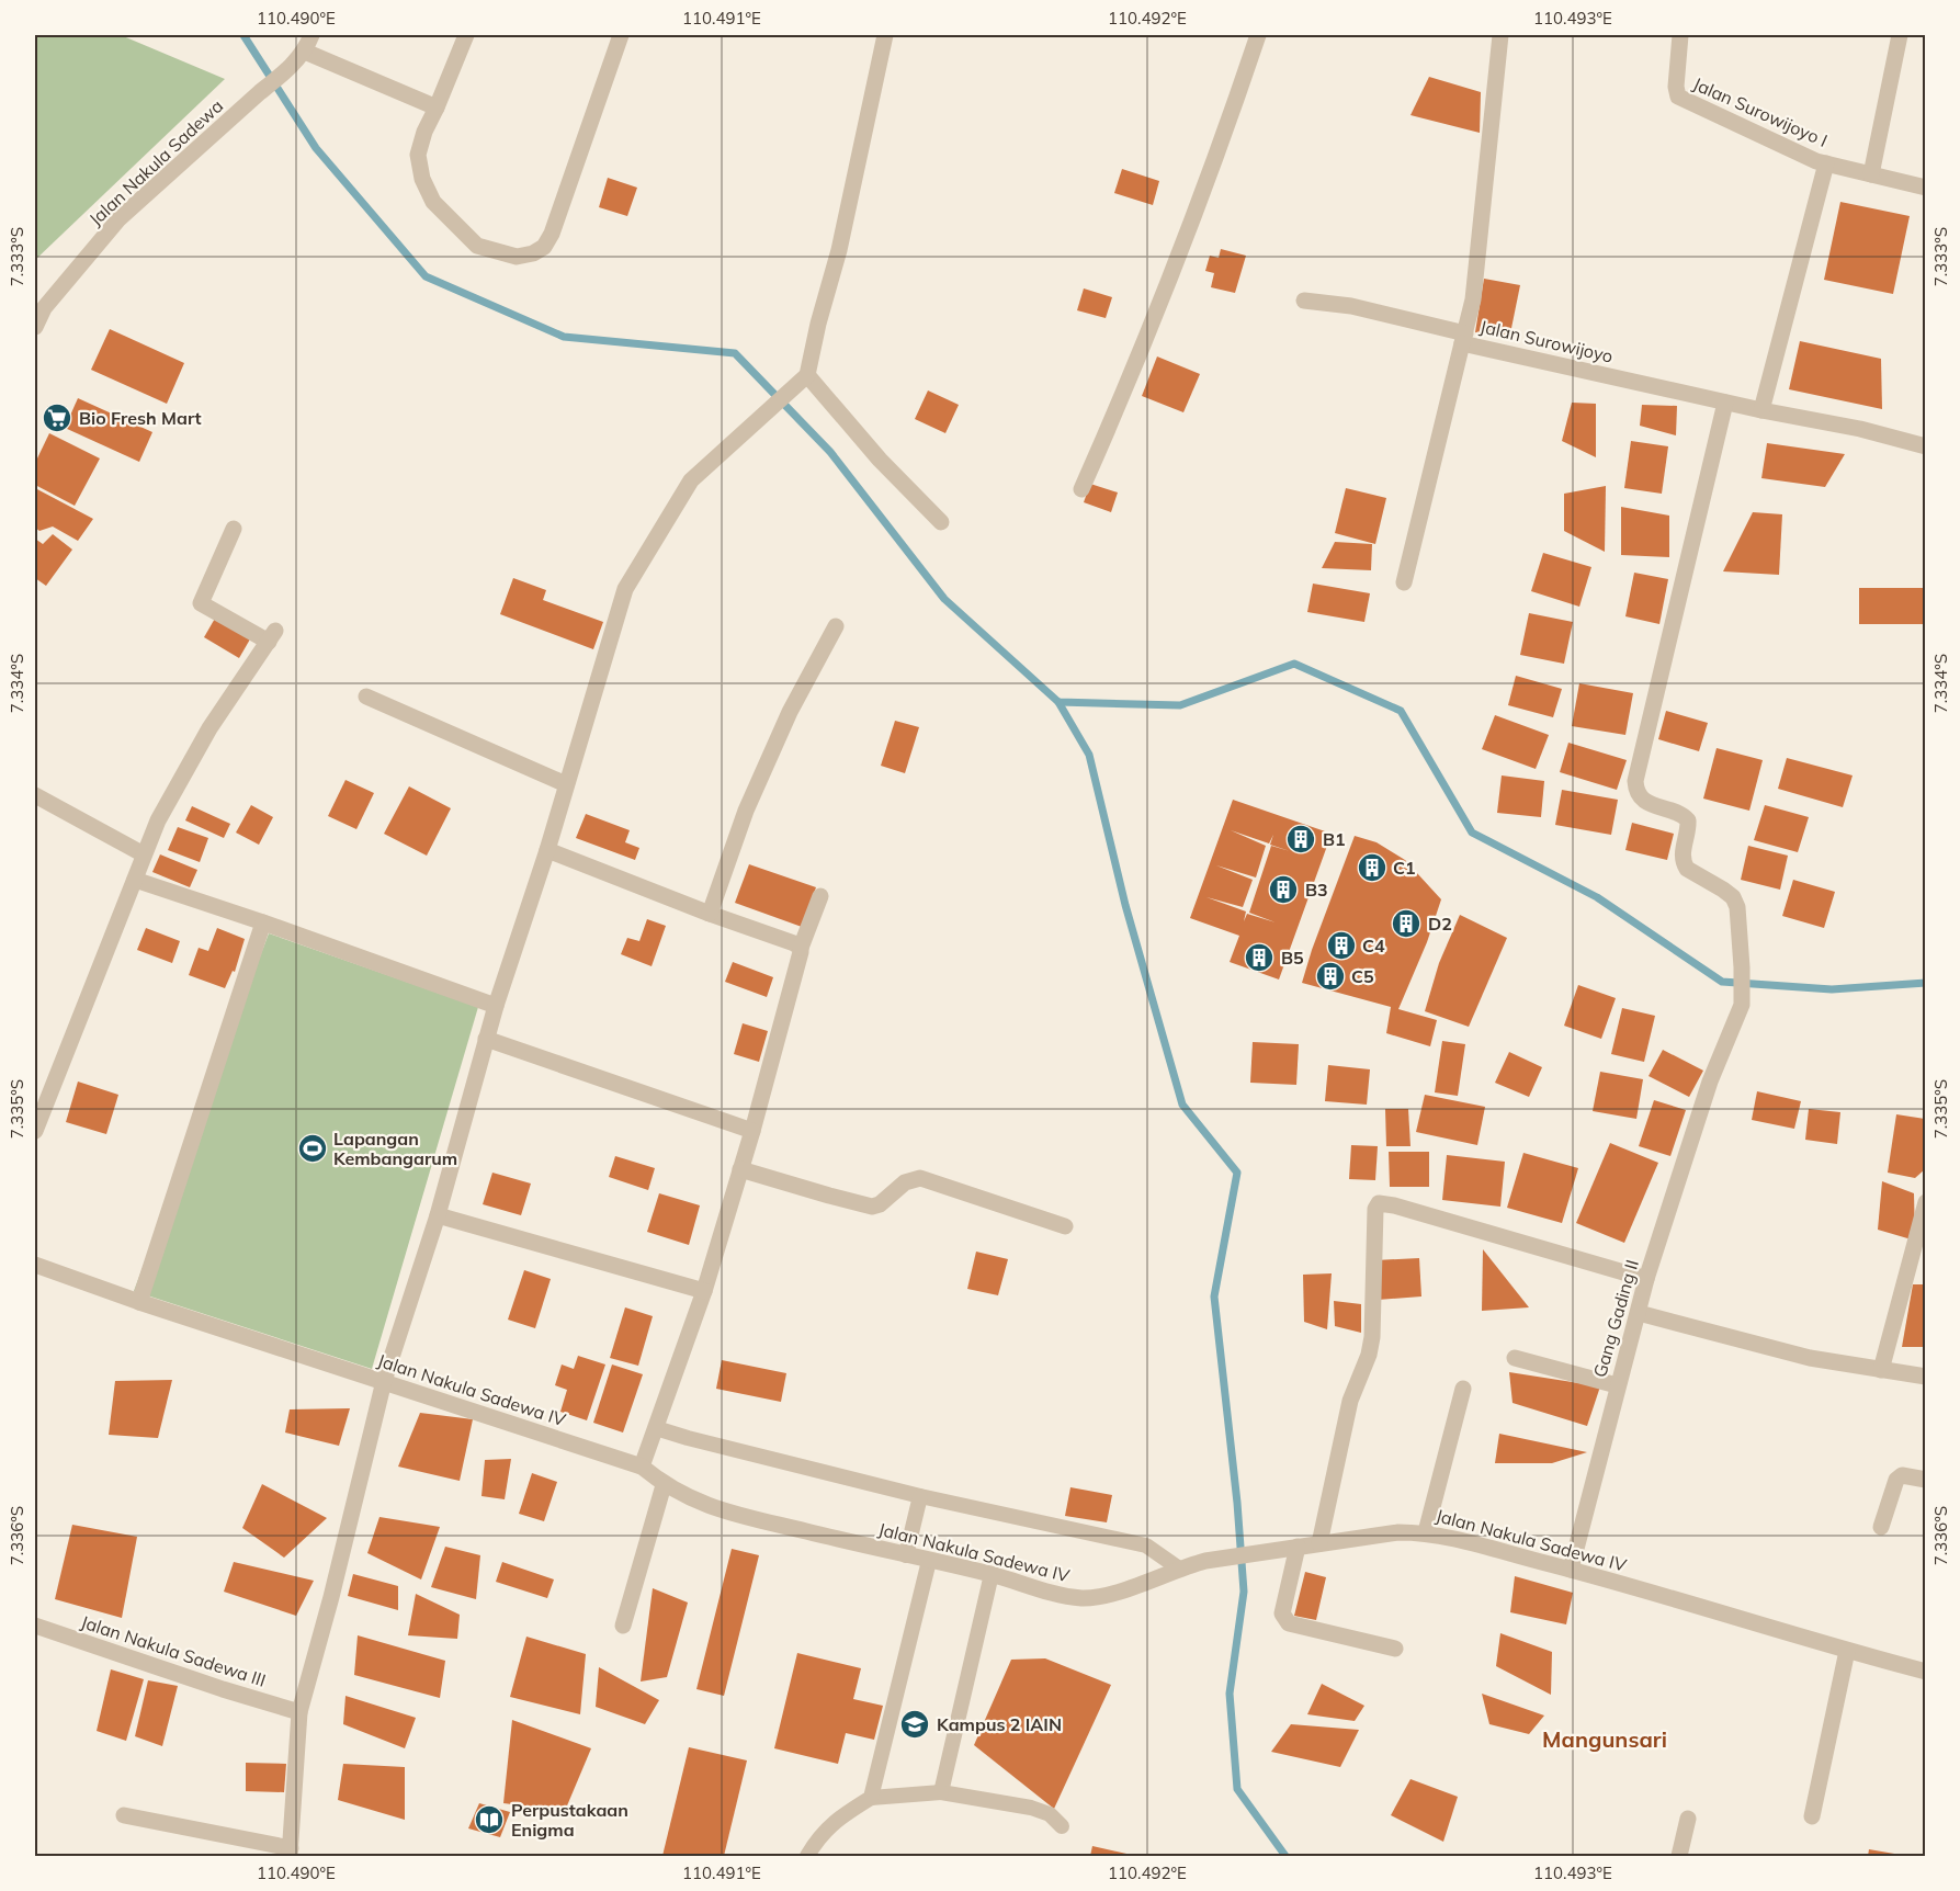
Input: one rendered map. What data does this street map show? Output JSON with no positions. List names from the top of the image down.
{
  "streets": {
    "street": [
      "Jalan Surowijoyo I",
      "Jalan Nakula Sadewa",
      "Jalan Surowijoyo",
      "Gang Gading II",
      "Jalan Nakula Sadewa IV",
      "Jalan Nakula Sadewa III"
    ]
  },
  "crossings": [
    ["Jalan Surowijoyo", "Gang Gading II"],
    ["Gang Gading II", "Jalan Nakula Sadewa IV"]
  ],
  "districts": ["Mangunsari"],
  "places": {
    "supermarket": ["Bio Fresh Mart"],
    "building": [
      "B1",
      "C1",
      "B3",
      "D2",
      "C4",
      "B5",
      "C5"
    ],
    "sports": ["Lapangan Kembangarum"],
    "school or university": ["Kampus 2 IAIN"],
    "library": ["Perpustakaan Enigma"]
  },
  "coordinates": [
    "110.490°E",
    "110.491°E",
    "110.492°E",
    "110.493°E",
    "7.333°S",
    "7.334°S",
    "7.335°S",
    "7.336°S"
  ]
}
